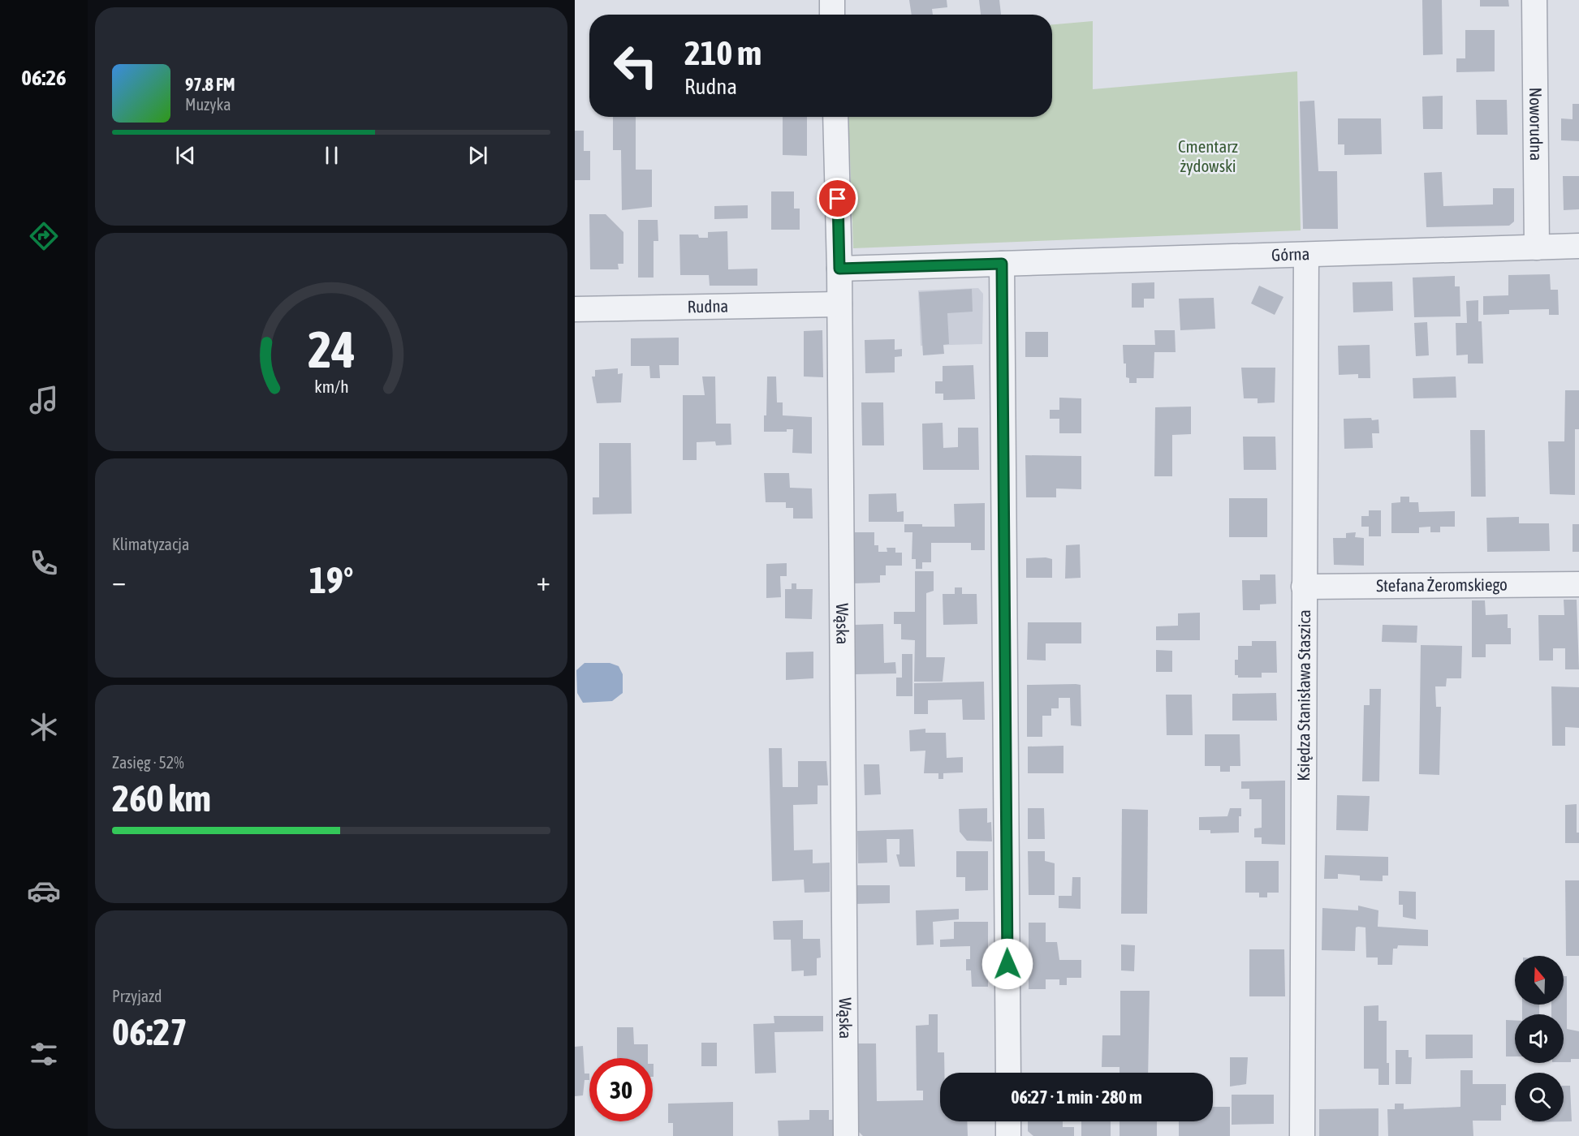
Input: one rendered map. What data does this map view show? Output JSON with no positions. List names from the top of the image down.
{
  "streets": {
    "street": [
      "Noworudna",
      "Górna",
      "Rudna",
      "Stefana Żeromskiego",
      "Wąska",
      "Księdza Stanisława Staszica"
    ]
  },
  "crossings": [
    ["Noworudna", "Górna"],
    ["Górna", "Księdza Stanisława Staszica"],
    ["Rudna", "Wąska"],
    ["Stefana Żeromskiego", "Księdza Stanisława Staszica"]
  ],
  "parks": ["Cmentarz żydowski"],
  "north": "top",
  "page": {
    "tabs": "06:26",
    "turn": ["210 m", "Rudna"],
    "song": ["97.8 FM", "Muzyka"],
    "tile": [
      "Klimatyzacja",
      ["Zasięg · 52%", "260 km"],
      ["Przyjazd", "06:27"]
    ],
    "heat": ["−", "19°", "+"],
    "limit": "30",
    "trip": "06:27 · 1 min · 280 m",
    "gauge": ["24", "km/h"]
  }
}
